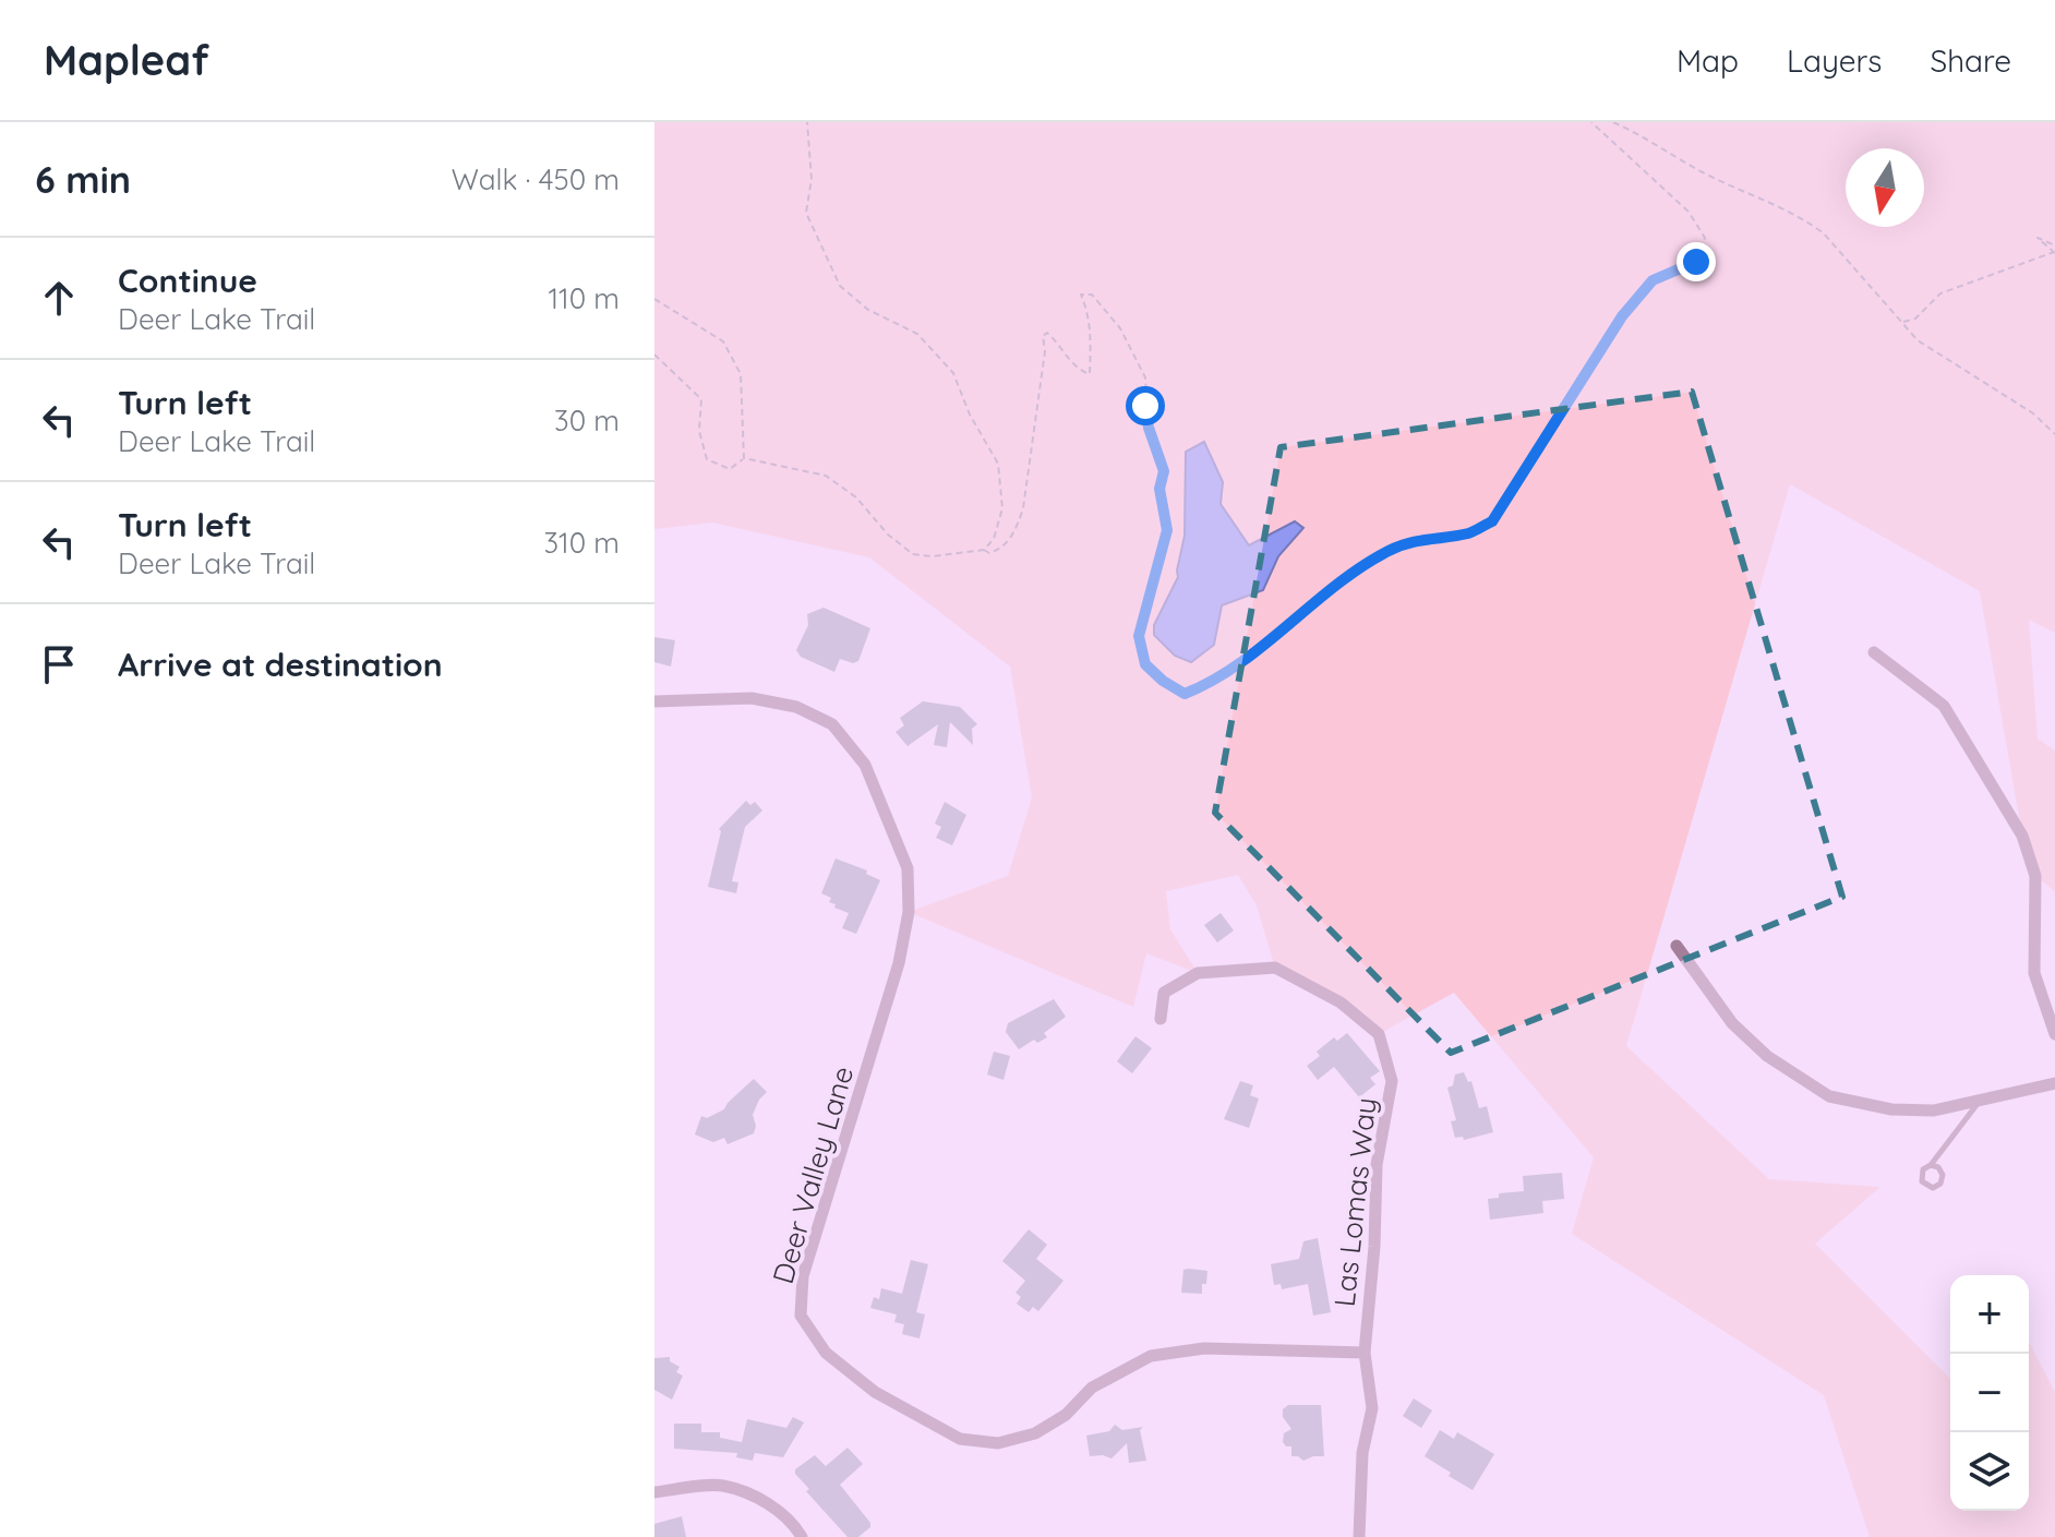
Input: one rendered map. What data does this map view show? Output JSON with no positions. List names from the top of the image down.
{
  "streets": {
    "street": ["Deer Valley Lane", "Las Lomas Way"]
  },
  "crossings": [
    ["Deer Valley Lane", "Las Lomas Way"]
  ],
  "north": "bottom",
  "page": {
    "header": "Mapleaf",
    "nav": ["Map", "Layers", "Share"],
    "heading": ["6 min", "Walk · 450 m"],
    "list": [
      ["Continue", "Deer Lake Trail", "110 m"],
      ["Turn left", "Deer Lake Trail", "30 m"],
      ["Turn left", "Deer Lake Trail", "310 m"],
      "Arrive at destination"
    ],
    "map_buttons": ["+", "−"]
  }
}
